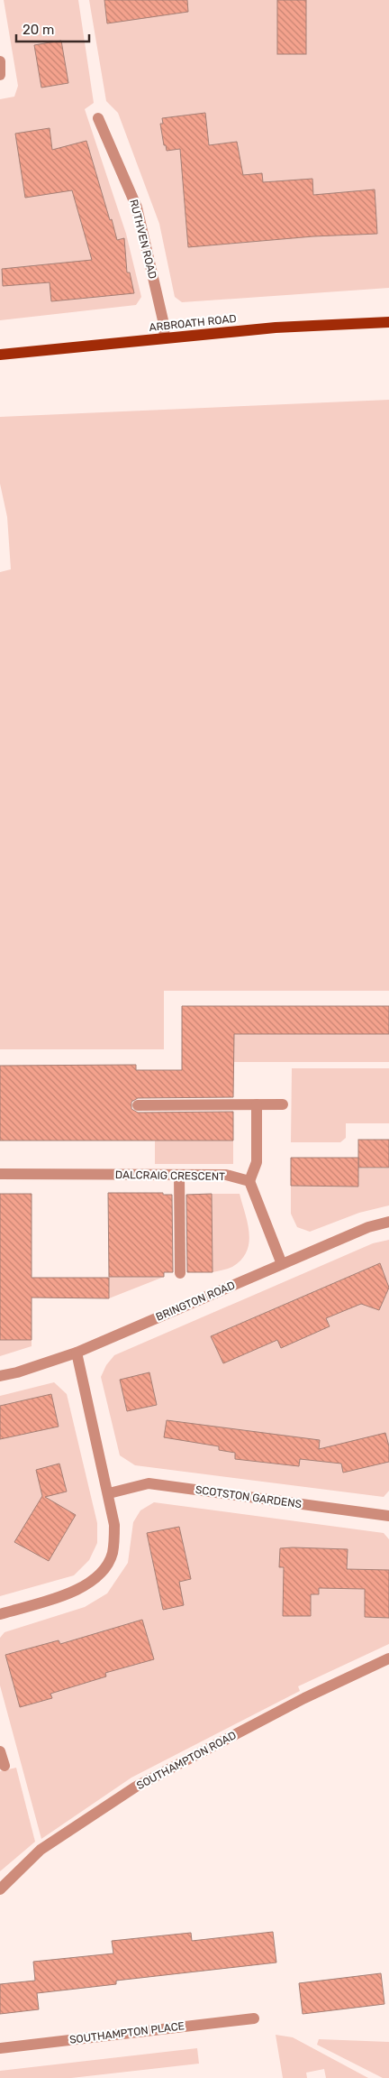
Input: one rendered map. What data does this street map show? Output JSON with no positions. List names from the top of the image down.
{
  "streets": {
    "main road": ["ARBROATH ROAD"],
    "street": [
      "RUTHVEN ROAD",
      "DALCRAIG CRESCENT",
      "BRINGTON ROAD",
      "SCOTSTON GARDENS",
      "SOUTHAMPTON ROAD",
      "SOUTHAMPTON PLACE"
    ]
  },
  "crossings": [
    ["RUTHVEN ROAD", "ARBROATH ROAD"]
  ],
  "scale_bar": "20 m"
}
